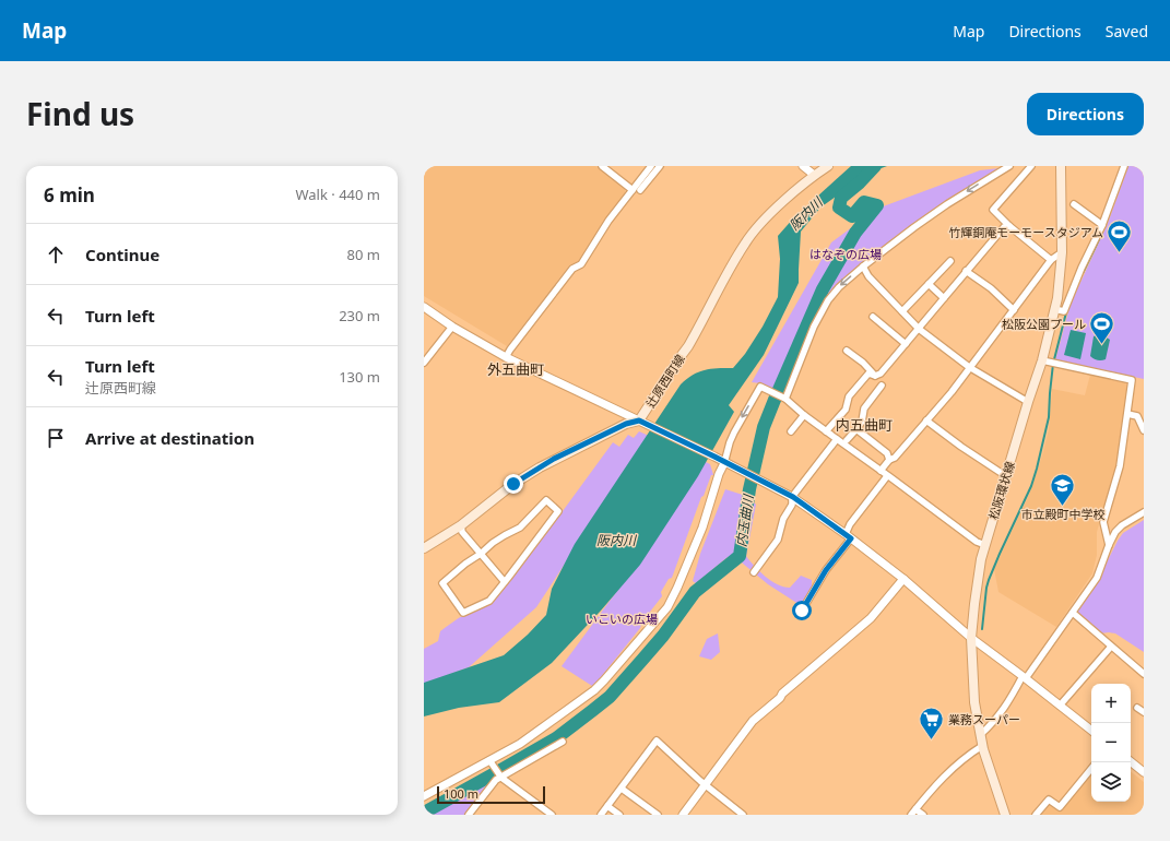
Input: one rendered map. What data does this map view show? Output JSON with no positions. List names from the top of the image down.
{
  "streets": {
    "main road": ["辻原西町線", "松阪環状線"]
  },
  "districts": ["外五曲町", "内五曲町"],
  "water": ["阪内川", "内玉曲川"],
  "parks": ["はなぞの広場", "いこいの広場"],
  "places": {
    "sports": ["竹輝銅庵モーモースタジアム", "松阪公園プール"],
    "school or university": ["市立殿町中学校"],
    "supermarket": ["業務スーパー"]
  },
  "scale_bar": "100 m",
  "page": {
    "header": "Map",
    "nav": ["Map", "Directions", "Saved"],
    "title": "Find us",
    "buttons": "Directions",
    "heading": ["6 min", "Walk · 440 m"],
    "list": [
      ["Continue", "80 m"],
      ["Turn left", "230 m"],
      ["Turn left", "辻原西町線", "130 m"],
      "Arrive at destination"
    ],
    "map_buttons": ["+", "−"],
    "scale": "100 m"
  }
}
